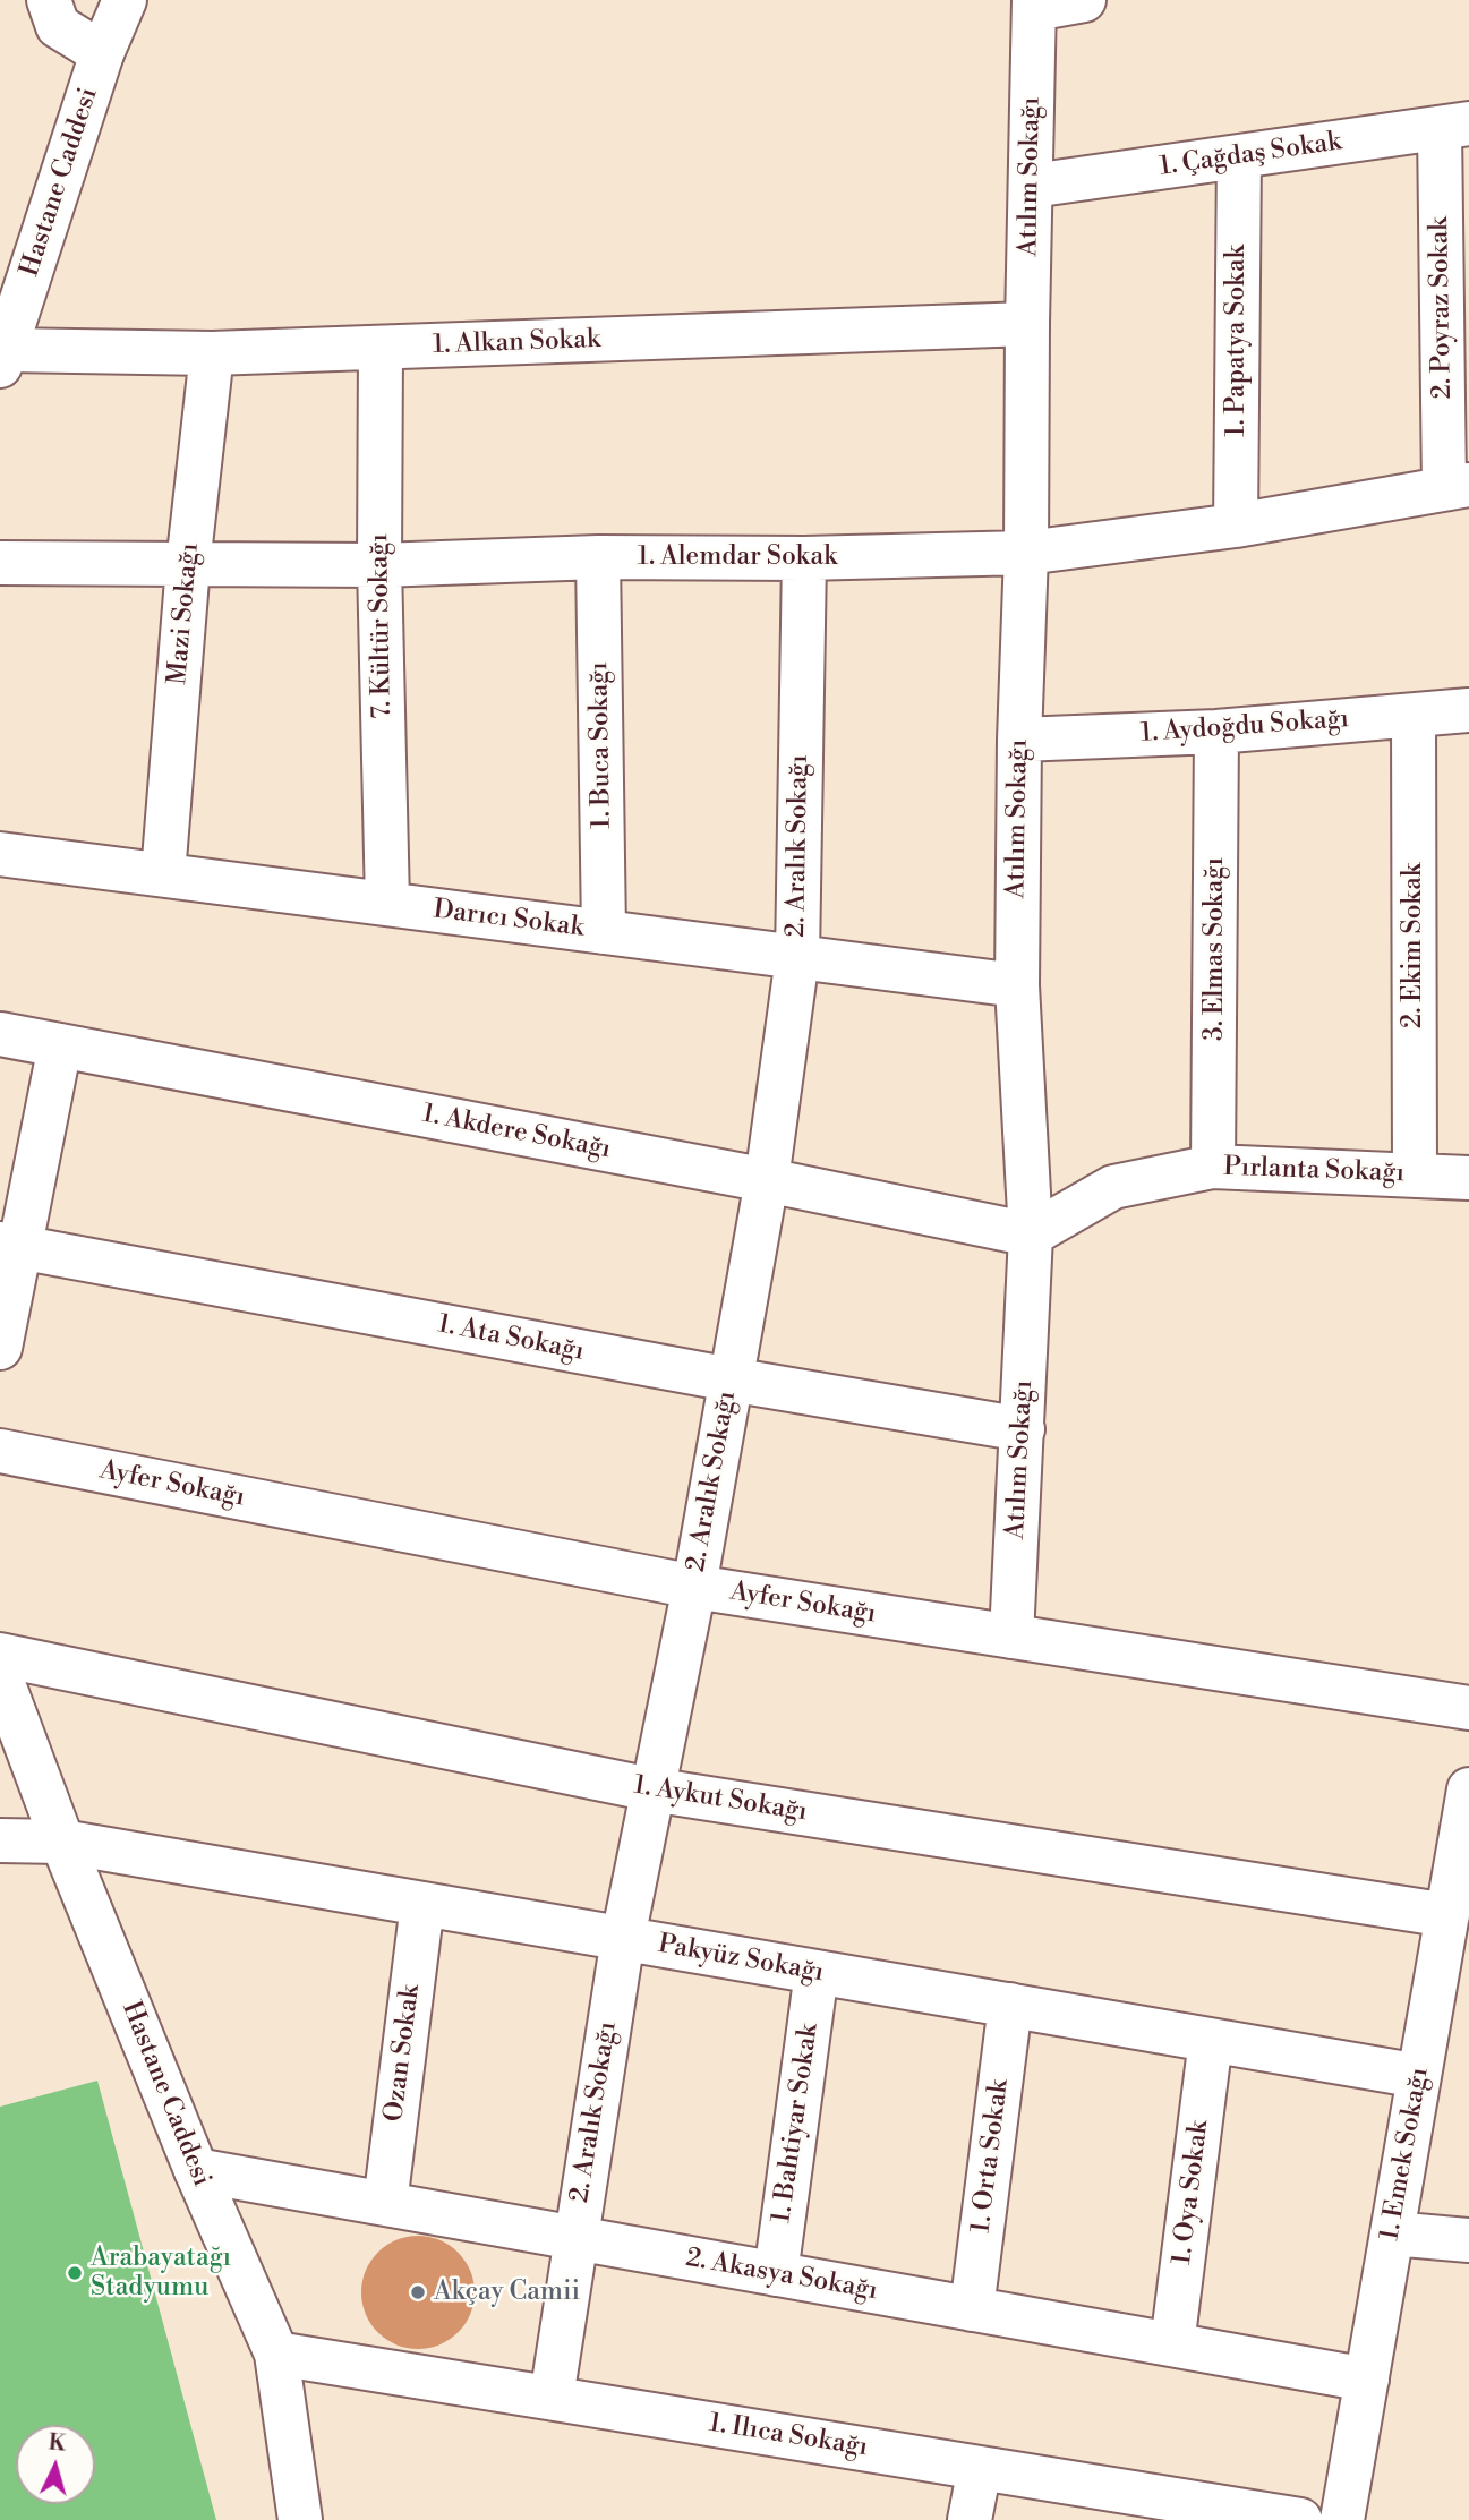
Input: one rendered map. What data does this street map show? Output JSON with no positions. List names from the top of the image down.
{
  "streets": {
    "street": [
      "1. Çağdaş Sokak",
      "Atılım Sokağı",
      "Hastane Caddesi",
      "2. Poyraz Sokak",
      "1. Papatya Sokak",
      "1. Alkan Sokak",
      "1. Alemdar Sokak",
      "Mazi Sokağı",
      "7. Kültür Sokağı",
      "1. Aydoğdu Sokağı",
      "1. Buca Sokağı",
      "2. Aralık Sokağı",
      "Darıcı Sokak",
      "2. Ekim Sokak",
      "3. Elmas Sokağı",
      "1. Akdere Sokağı",
      "Pırlanta Sokağı",
      "1. Ata Sokağı",
      "Ayfer Sokağı",
      "1. Aykut Sokağı",
      "Pakyüz Sokağı",
      "Ozan Sokak",
      "1. Bahtiyar Sokak",
      "1. Emek Sokağı",
      "1. Orta Sokak",
      "1. Oya Sokak",
      "2. Akasya Sokağı",
      "1. Ilıca Sokağı"
    ]
  },
  "crossings": [
    ["1. Çağdaş Sokak", "Atılım Sokağı"],
    ["1. Çağdaş Sokak", "2. Poyraz Sokak"],
    ["1. Çağdaş Sokak", "1. Papatya Sokak"],
    ["Atılım Sokağı", "1. Alkan Sokak"],
    ["Atılım Sokağı", "1. Alemdar Sokak"],
    ["Atılım Sokağı", "1. Aydoğdu Sokağı"],
    ["Atılım Sokağı", "Darıcı Sokak"],
    ["Atılım Sokağı", "1. Akdere Sokağı"],
    ["Atılım Sokağı", "Pırlanta Sokağı"],
    ["Atılım Sokağı", "1. Ata Sokağı"],
    ["Atılım Sokağı", "Ayfer Sokağı"],
    ["Hastane Caddesi", "1. Alkan Sokak"],
    ["Hastane Caddesi", "Pakyüz Sokağı"],
    ["Hastane Caddesi", "2. Akasya Sokağı"],
    ["Hastane Caddesi", "1. Ilıca Sokağı"],
    ["2. Poyraz Sokak", "1. Alemdar Sokak"],
    ["1. Papatya Sokak", "1. Alemdar Sokak"],
    ["1. Alkan Sokak", "Mazi Sokağı"],
    ["1. Alkan Sokak", "7. Kültür Sokağı"],
    ["1. Alemdar Sokak", "Mazi Sokağı"],
    ["1. Alemdar Sokak", "7. Kültür Sokağı"],
    ["1. Alemdar Sokak", "1. Buca Sokağı"],
    ["1. Alemdar Sokak", "2. Aralık Sokağı"],
    ["Mazi Sokağı", "Darıcı Sokak"],
    ["7. Kültür Sokağı", "Darıcı Sokak"],
    ["1. Aydoğdu Sokağı", "2. Ekim Sokak"],
    ["1. Aydoğdu Sokağı", "3. Elmas Sokağı"],
    ["1. Buca Sokağı", "Darıcı Sokak"],
    ["2. Aralık Sokağı", "Darıcı Sokak"],
    ["2. Aralık Sokağı", "1. Akdere Sokağı"],
    ["2. Aralık Sokağı", "1. Ata Sokağı"],
    ["2. Aralık Sokağı", "Ayfer Sokağı"],
    ["2. Aralık Sokağı", "1. Aykut Sokağı"],
    ["2. Aralık Sokağı", "Pakyüz Sokağı"],
    ["2. Aralık Sokağı", "2. Akasya Sokağı"],
    ["2. Aralık Sokağı", "1. Ilıca Sokağı"],
    ["2. Ekim Sokak", "Pırlanta Sokağı"],
    ["3. Elmas Sokağı", "Pırlanta Sokağı"],
    ["1. Akdere Sokağı", "Pırlanta Sokağı"],
    ["1. Aykut Sokağı", "1. Emek Sokağı"],
    ["Pakyüz Sokağı", "Ozan Sokak"],
    ["Pakyüz Sokağı", "1. Bahtiyar Sokak"],
    ["Pakyüz Sokağı", "1. Emek Sokağı"],
    ["Pakyüz Sokağı", "1. Orta Sokak"],
    ["Pakyüz Sokağı", "1. Oya Sokak"],
    ["Ozan Sokak", "2. Akasya Sokağı"],
    ["1. Bahtiyar Sokak", "2. Akasya Sokağı"],
    ["1. Emek Sokağı", "2. Akasya Sokağı"],
    ["1. Orta Sokak", "2. Akasya Sokağı"],
    ["1. Oya Sokak", "2. Akasya Sokağı"]
  ],
  "places": ["Arabayatağı Stadyumu", "Akçay Camii"],
  "north": "top"
}
